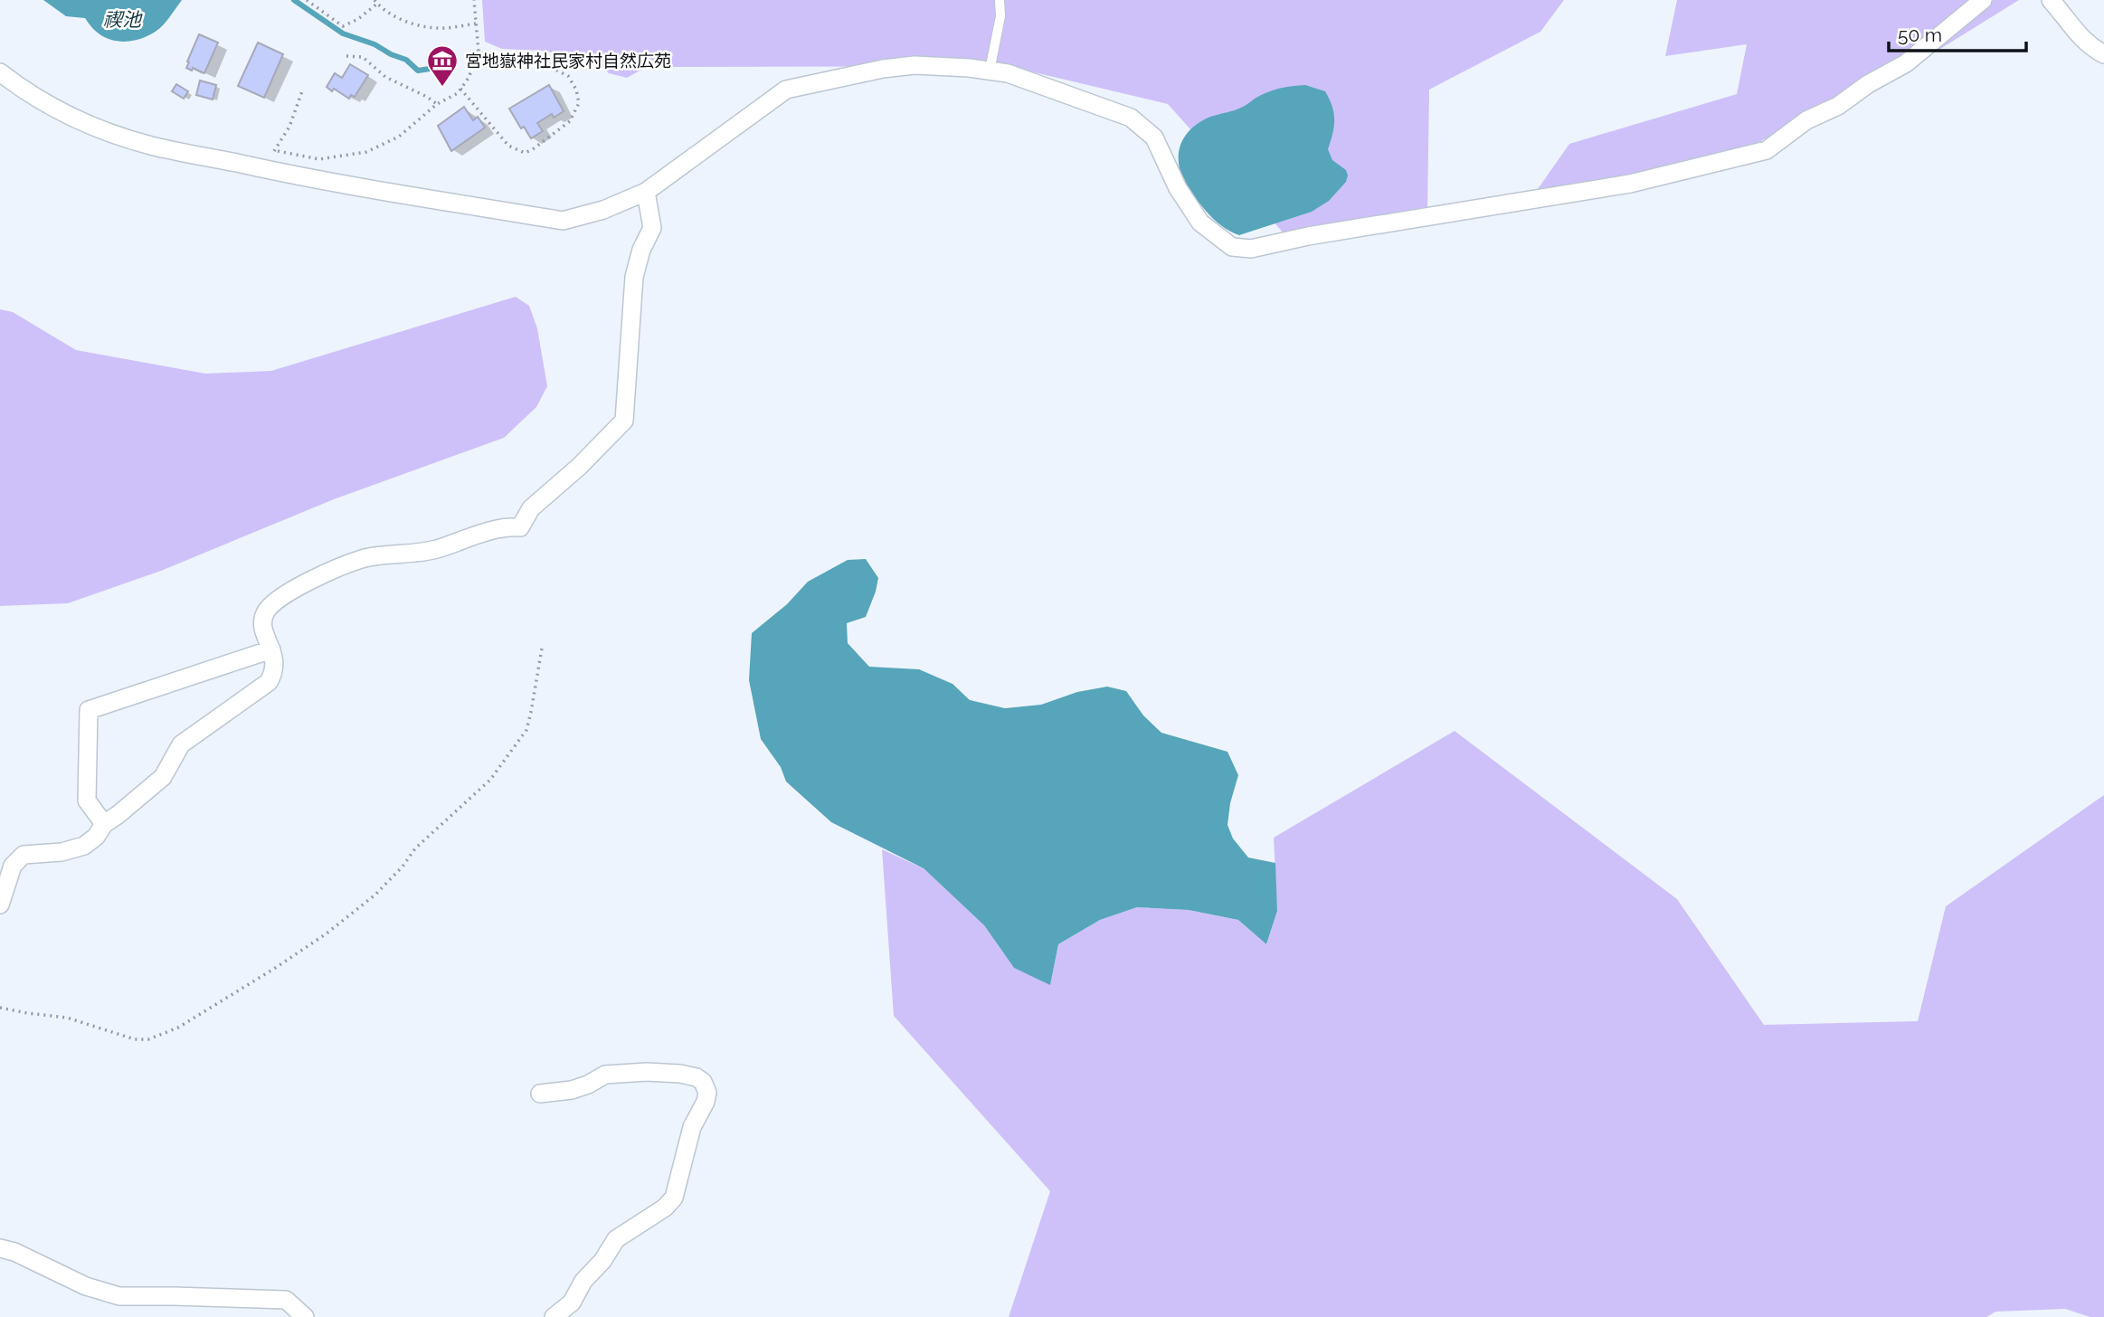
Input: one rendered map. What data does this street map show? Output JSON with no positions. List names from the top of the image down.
{
  "water": ["禊池"],
  "places": {
    "museum": ["宮地嶽神社民家村自然広苑"]
  },
  "scale_bar": "50 m"
}
